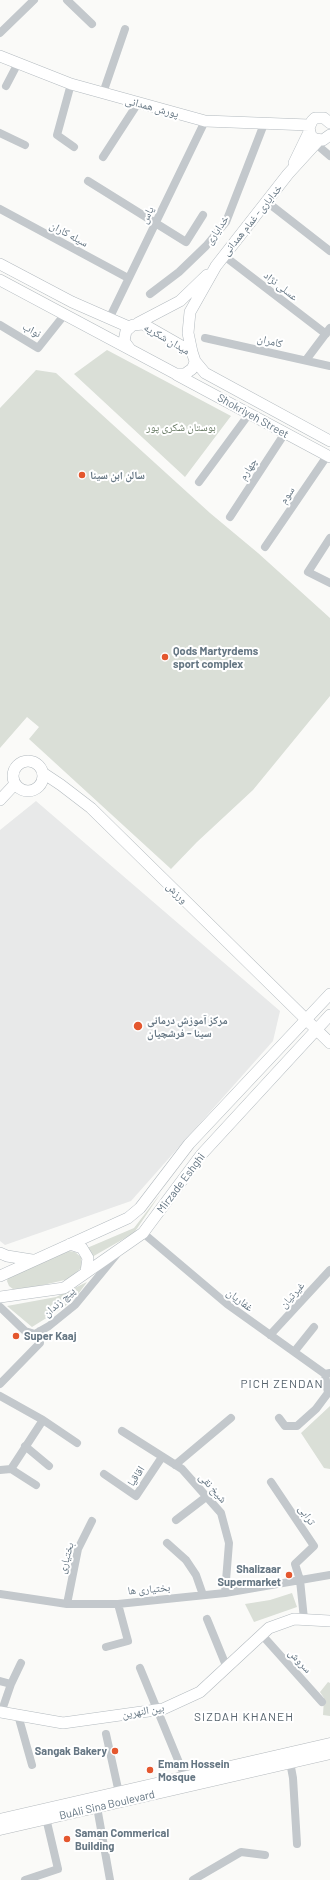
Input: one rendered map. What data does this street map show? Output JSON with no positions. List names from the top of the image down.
{
  "streets": {
    "main road": [
      "پورش همدانی",
      "خدایاری- غمام همدانی",
      "میدان شکریه",
      "Shokriyeh Street",
      "ورزش",
      "Mirzade Eshghi",
      "بین النهرین",
      "BuAli Sina Boulevard"
    ],
    "street": [
      "یاس",
      "خدایاری",
      "سیله کاران",
      "عسلی نژاد",
      "نواب",
      "کامران",
      "چهارم",
      "سوم",
      "غیرتیان",
      "غفاریان",
      "پیچ زندان",
      "اقاقیا",
      "شیخ نقی",
      "ترابی",
      "بختیاری",
      "بختیاری ها",
      "سروش"
    ]
  },
  "crossings": [
    ["پورش همدانی", "یاس"],
    ["پورش همدانی", "خدایاری"],
    ["یاس", "سیله کاران"],
    ["خدایاری- غمام همدانی", "عسلی نژاد"],
    ["میدان شکریه", "Shokriyeh Street"],
    ["Shokriyeh Street", "چهارم"],
    ["Shokriyeh Street", "سوم"],
    ["ورزش", "Mirzade Eshghi"],
    ["Mirzade Eshghi", "غفاریان"],
    ["Mirzade Eshghi", "پیچ زندان"],
    ["غیرتیان", "غفاریان"],
    ["اقاقیا", "شیخ نقی"],
    ["شیخ نقی", "بختیاری ها"],
    ["ترابی", "بختیاری ها"],
    ["بختیاری", "بختیاری ها"],
    ["سروش", "بین النهرین"]
  ],
  "districts": ["PICH ZENDAN", "SIZDAH KHANEH"],
  "parks": ["بوستان شکری پور"],
  "places": [
    "سالن ابن سینا",
    "Qods Martyrdems sport complex",
    "مرکز آموزش درمانی سینا - فرشچیان",
    "Super Kaaj",
    "Shalizaar Supermarket",
    "Sangak Bakery",
    "Emam Hossein Mosque",
    "Saman Commerical Building"
  ]
}
